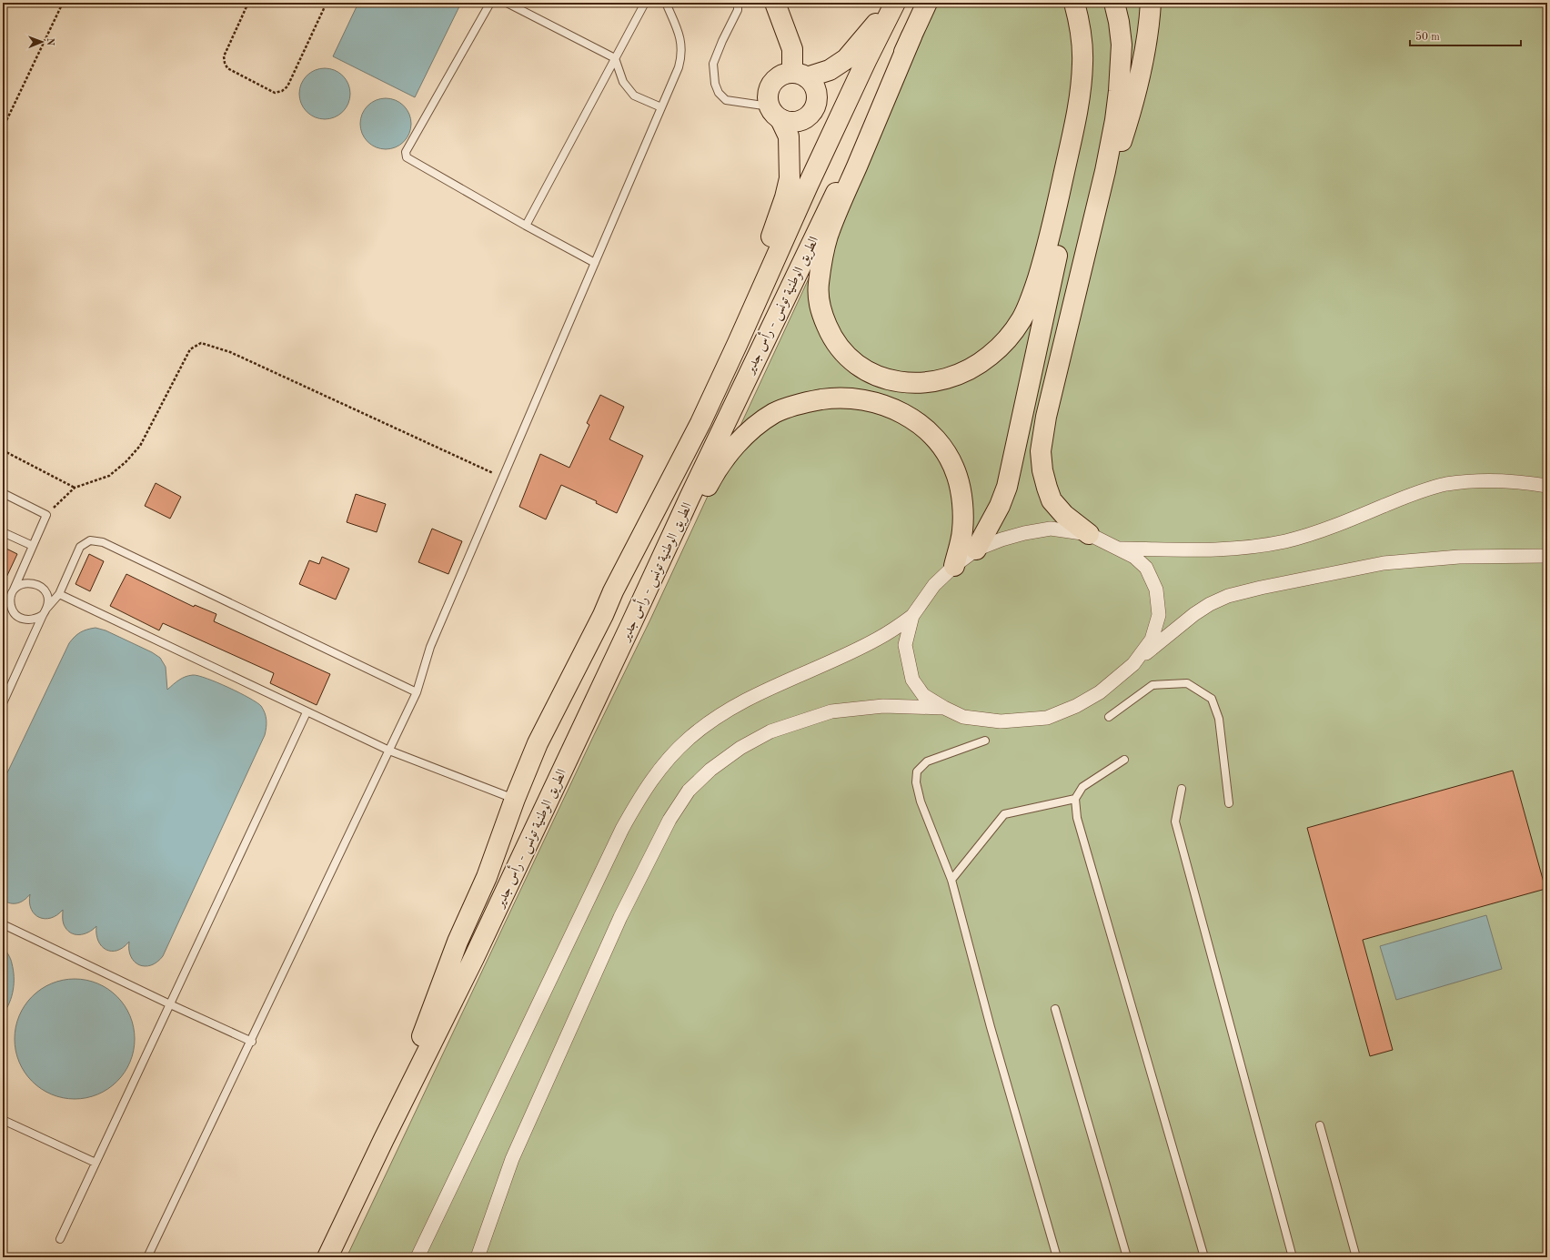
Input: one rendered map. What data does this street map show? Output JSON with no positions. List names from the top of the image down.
{
  "streets": {
    "main road": ["الطريق الوطنية تونس - رأس جدير"]
  },
  "scale_bar": "50 m",
  "north": "right"
}
